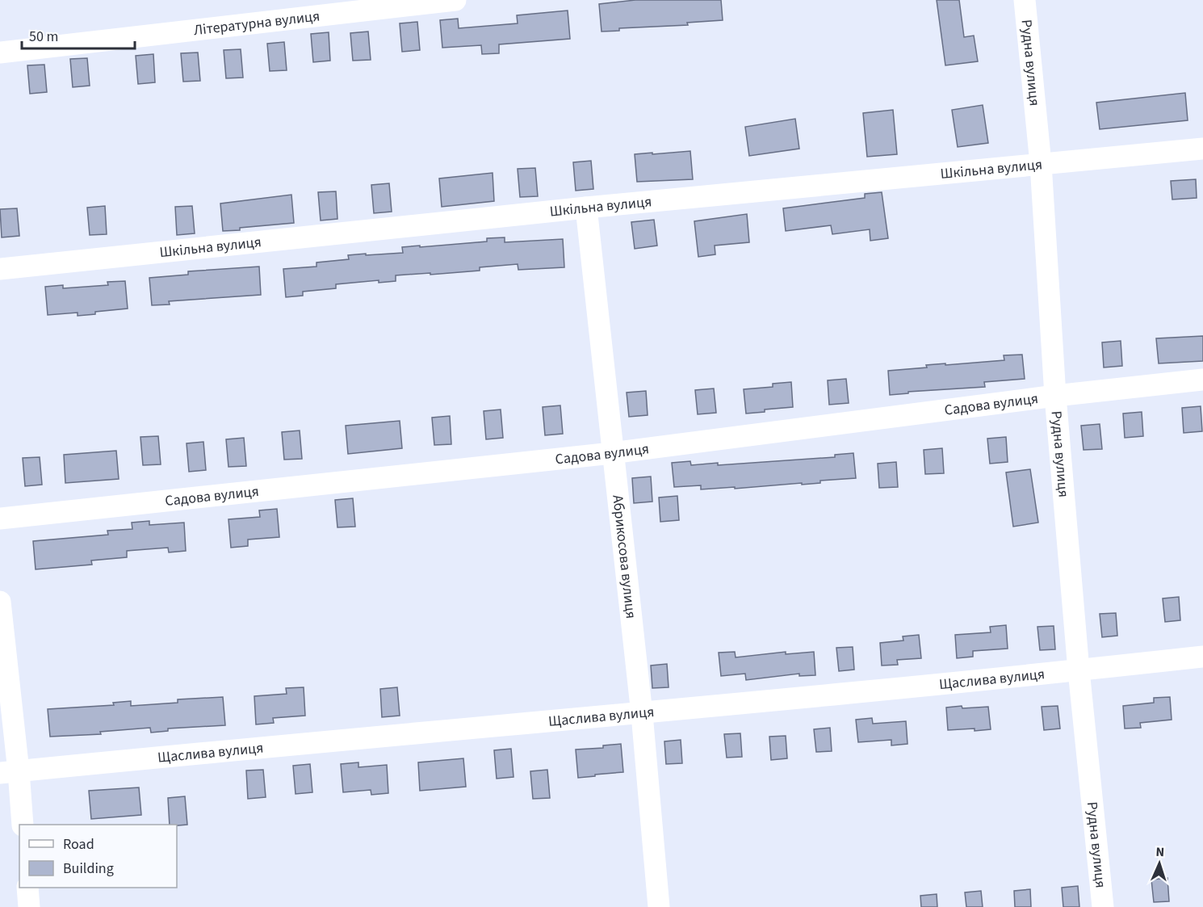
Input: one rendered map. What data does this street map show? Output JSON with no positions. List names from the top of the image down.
{
  "streets": {
    "street": [
      "Літературна вулиця",
      "Рудна вулиця",
      "Шкільна вулиця",
      "Садова вулиця",
      "Абрикосова вулиця",
      "Щаслива вулиця"
    ]
  },
  "crossings": [
    ["Рудна вулиця", "Шкільна вулиця"],
    ["Рудна вулиця", "Садова вулиця"],
    ["Рудна вулиця", "Щаслива вулиця"],
    ["Шкільна вулиця", "Абрикосова вулиця"],
    ["Садова вулиця", "Абрикосова вулиця"],
    ["Абрикосова вулиця", "Щаслива вулиця"]
  ],
  "legend": ["Road", "Building"],
  "scale_bar": "50 m",
  "north": "top"
}
